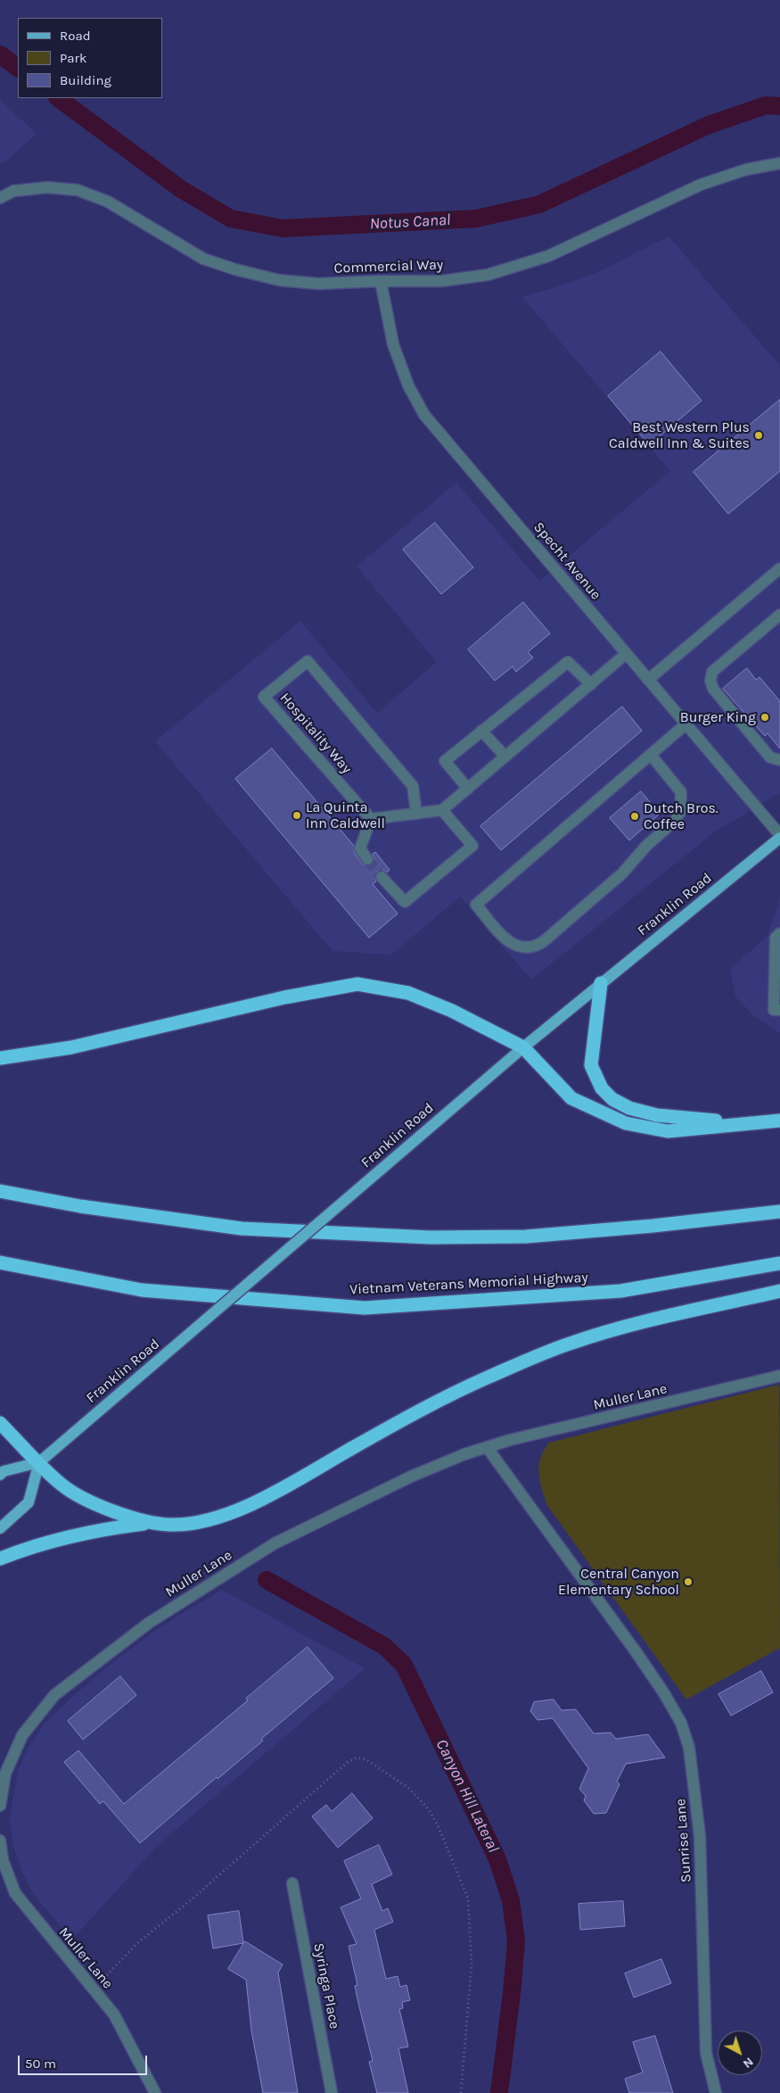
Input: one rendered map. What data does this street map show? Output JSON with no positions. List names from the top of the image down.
{
  "streets": {
    "highway": ["Vietnam Veterans Memorial Highway"],
    "main road": ["Franklin Road"],
    "street": [
      "Commercial Way",
      "Specht Avenue",
      "Hospitality Way",
      "Muller Lane",
      "Sunrise Lane",
      "Syringa Place"
    ]
  },
  "crossings": [
    ["Commercial Way", "Specht Avenue"],
    ["Specht Avenue", "Franklin Road"],
    ["Muller Lane", "Sunrise Lane"]
  ],
  "water": ["Notus Canal", "Canyon Hill Lateral"],
  "places": [
    "Best Western Plus Caldwell Inn & Suites",
    "Burger King",
    "La Quinta Inn Caldwell",
    "Dutch Bros. Coffee",
    "Central Canyon Elementary School"
  ],
  "legend": ["Road", "Park", "Building"],
  "scale_bar": "50 m",
  "north": "bottom right"
}
